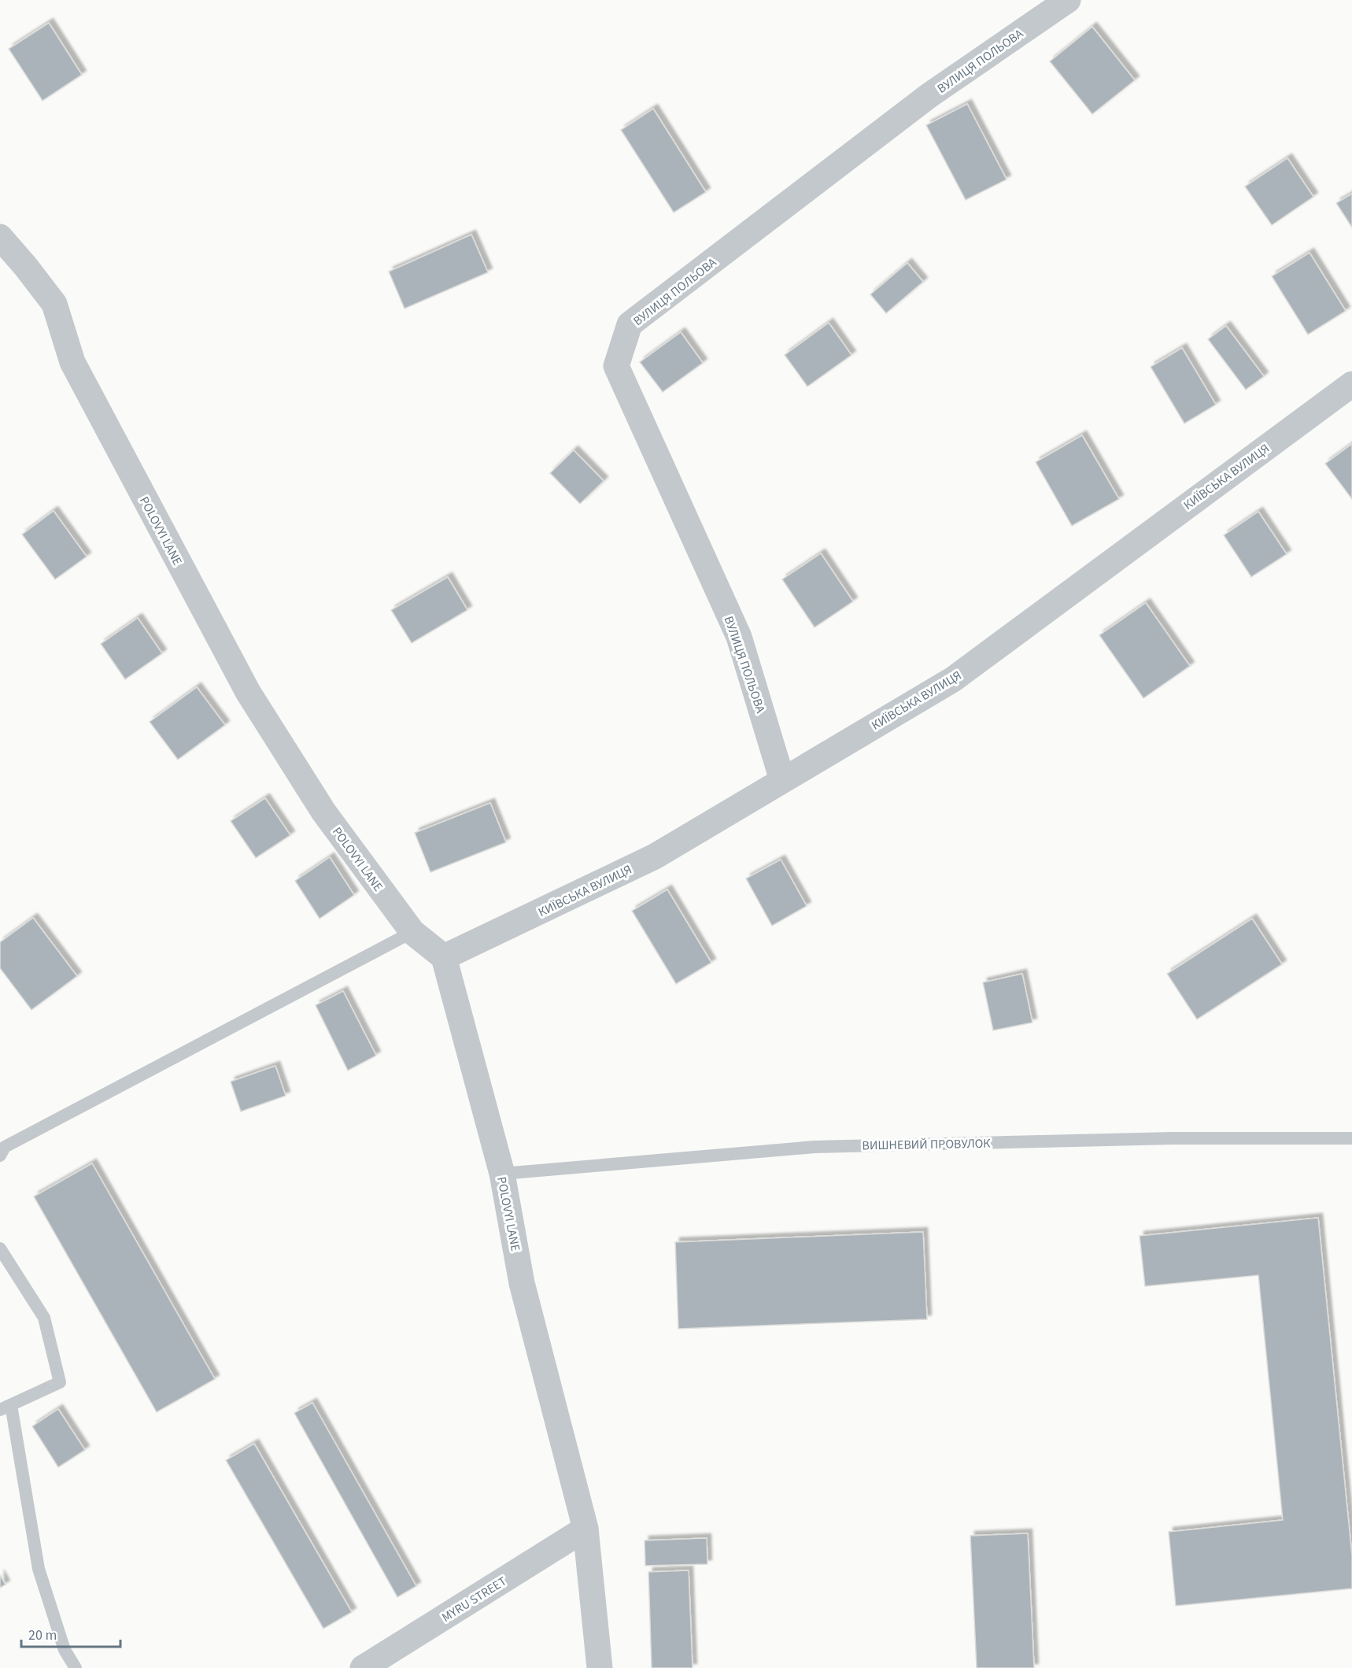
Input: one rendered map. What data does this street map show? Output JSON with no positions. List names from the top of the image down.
{
  "streets": {
    "street": [
      "ВУЛИЦЯ ПОЛЬОВА",
      "КИЇВСЬКА ВУЛИЦЯ",
      "POLOVYI LANE",
      "MYRU STREET"
    ],
    "lane": ["ВИШНЕВИЙ ПРОВУЛОК"]
  },
  "crossings": [
    ["ВУЛИЦЯ ПОЛЬОВА", "КИЇВСЬКА ВУЛИЦЯ"],
    ["КИЇВСЬКА ВУЛИЦЯ", "POLOVYI LANE"],
    ["POLOVYI LANE", "ВИШНЕВИЙ ПРОВУЛОК"],
    ["POLOVYI LANE", "MYRU STREET"]
  ],
  "scale_bar": "20 m"
}
